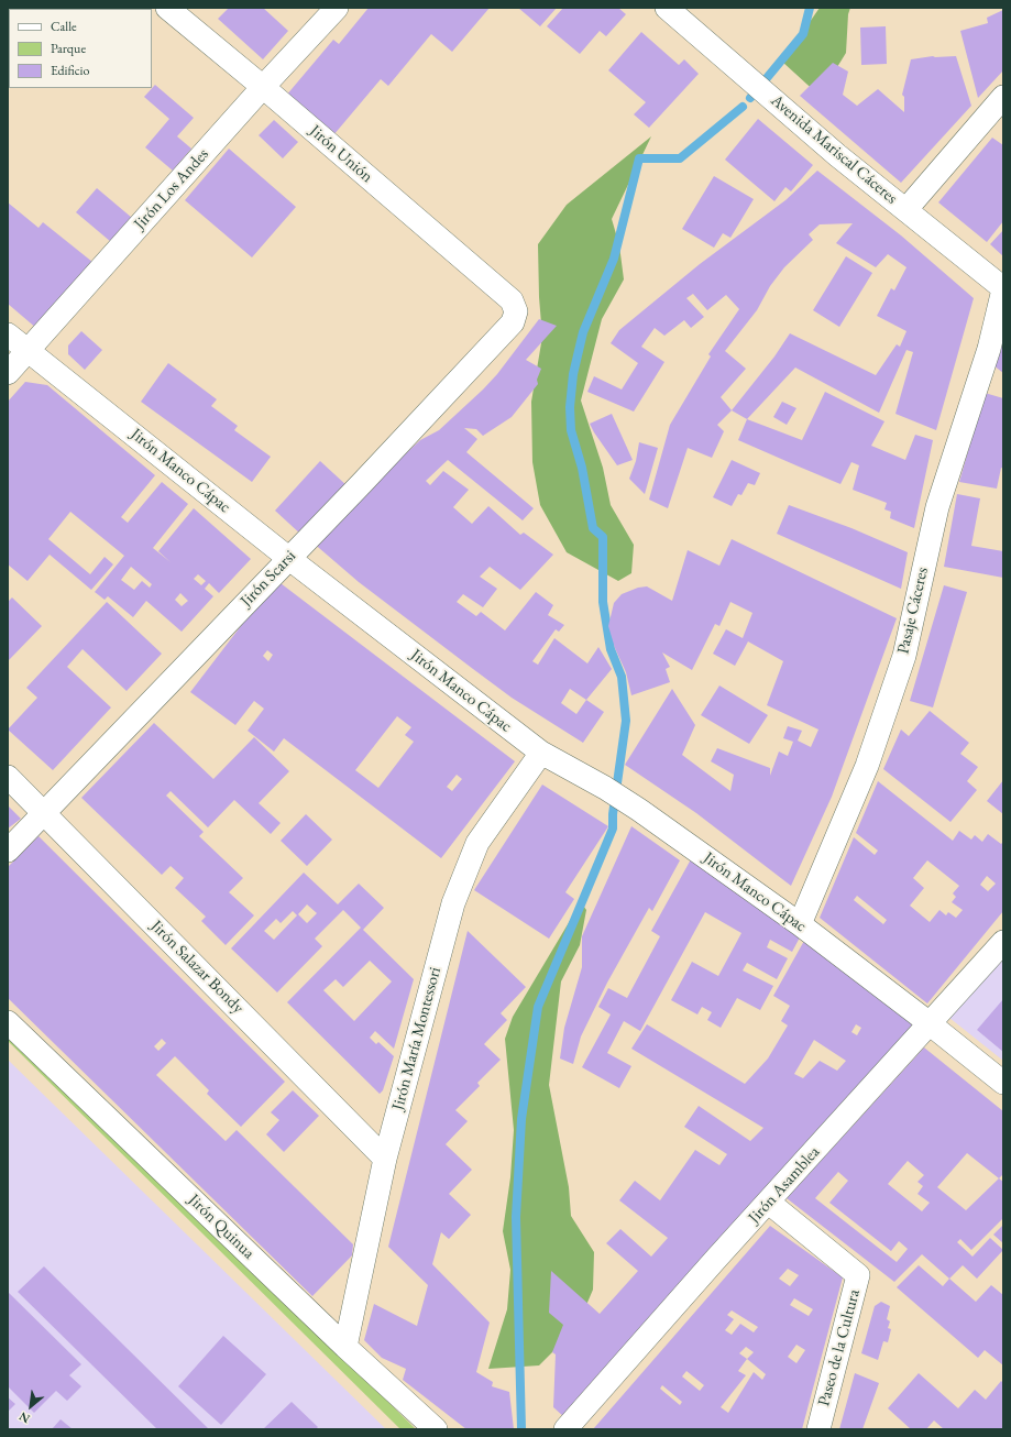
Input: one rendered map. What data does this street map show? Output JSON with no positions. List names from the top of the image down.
{
  "streets": {
    "street": [
      "Avenida Mariscal Cáceres",
      "Jirón Unión",
      "Jirón Los Andes",
      "Jirón Manco Cápac",
      "Jirón Scarsi",
      "Pasaje Cáceres",
      "Jirón Salazar Bondy",
      "Jirón María Montessori",
      "Jirón Asamblea",
      "Jirón Quinua",
      "Paseo de la Cultura"
    ]
  },
  "crossings": [
    ["Avenida Mariscal Cáceres", "Pasaje Cáceres"],
    ["Jirón Unión", "Jirón Los Andes"],
    ["Jirón Unión", "Jirón Scarsi"],
    ["Jirón Los Andes", "Jirón Manco Cápac"],
    ["Jirón Manco Cápac", "Jirón Scarsi"],
    ["Jirón Manco Cápac", "Pasaje Cáceres"],
    ["Jirón Manco Cápac", "Jirón María Montessori"],
    ["Jirón Manco Cápac", "Jirón Asamblea"],
    ["Jirón Scarsi", "Jirón Salazar Bondy"],
    ["Jirón Salazar Bondy", "Jirón María Montessori"],
    ["Jirón María Montessori", "Jirón Quinua"],
    ["Jirón Asamblea", "Paseo de la Cultura"]
  ],
  "legend": ["Calle", "Parque", "Edificio"],
  "north": "bottom left"
}
